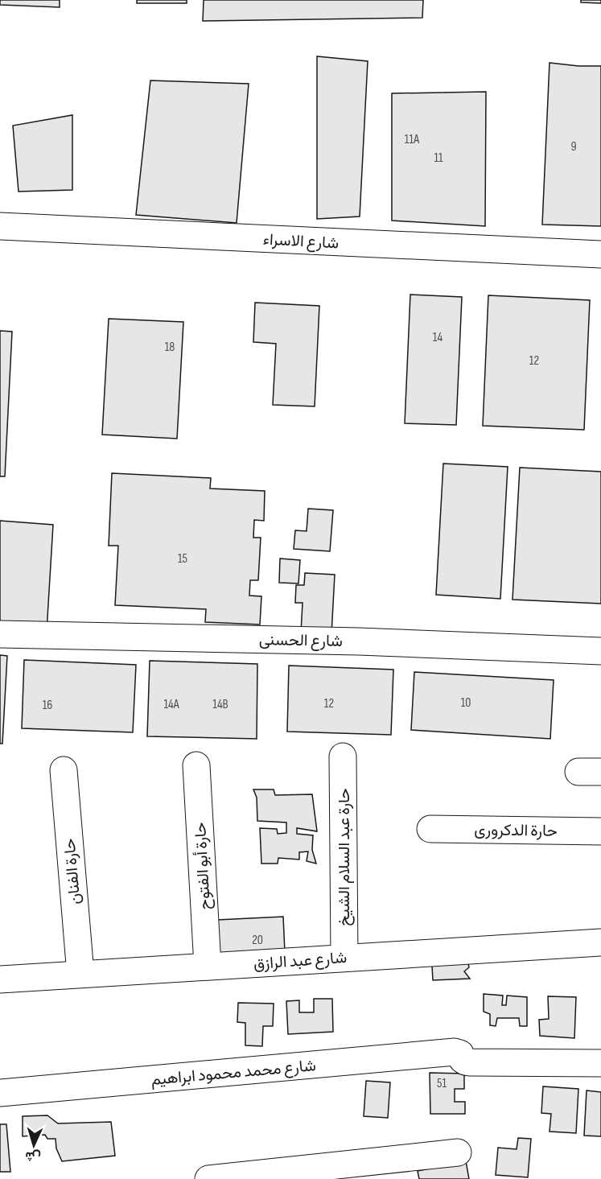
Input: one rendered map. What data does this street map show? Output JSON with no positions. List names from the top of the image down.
{
  "streets": {
    "street": [
      "شارع الاسراء",
      "شارع الحسنى",
      "حارة الدكرورى",
      "حارة عبد السلام الشيخ",
      "حارة أبو الفتوح",
      "حارة الفنان",
      "شارع عبد الرازق",
      "شارع محمد محمود ابراهيم"
    ]
  },
  "crossings": [
    ["حارة عبد السلام الشيخ", "شارع عبد الرازق"],
    ["حارة أبو الفتوح", "شارع عبد الرازق"],
    ["حارة الفنان", "شارع عبد الرازق"]
  ],
  "house_numbers": [
    "11A",
    "9",
    "11",
    "14",
    "18",
    "12",
    "15",
    "10",
    "12",
    "14A",
    "14B",
    "16",
    "20",
    "51"
  ],
  "north": "bottom"
}
